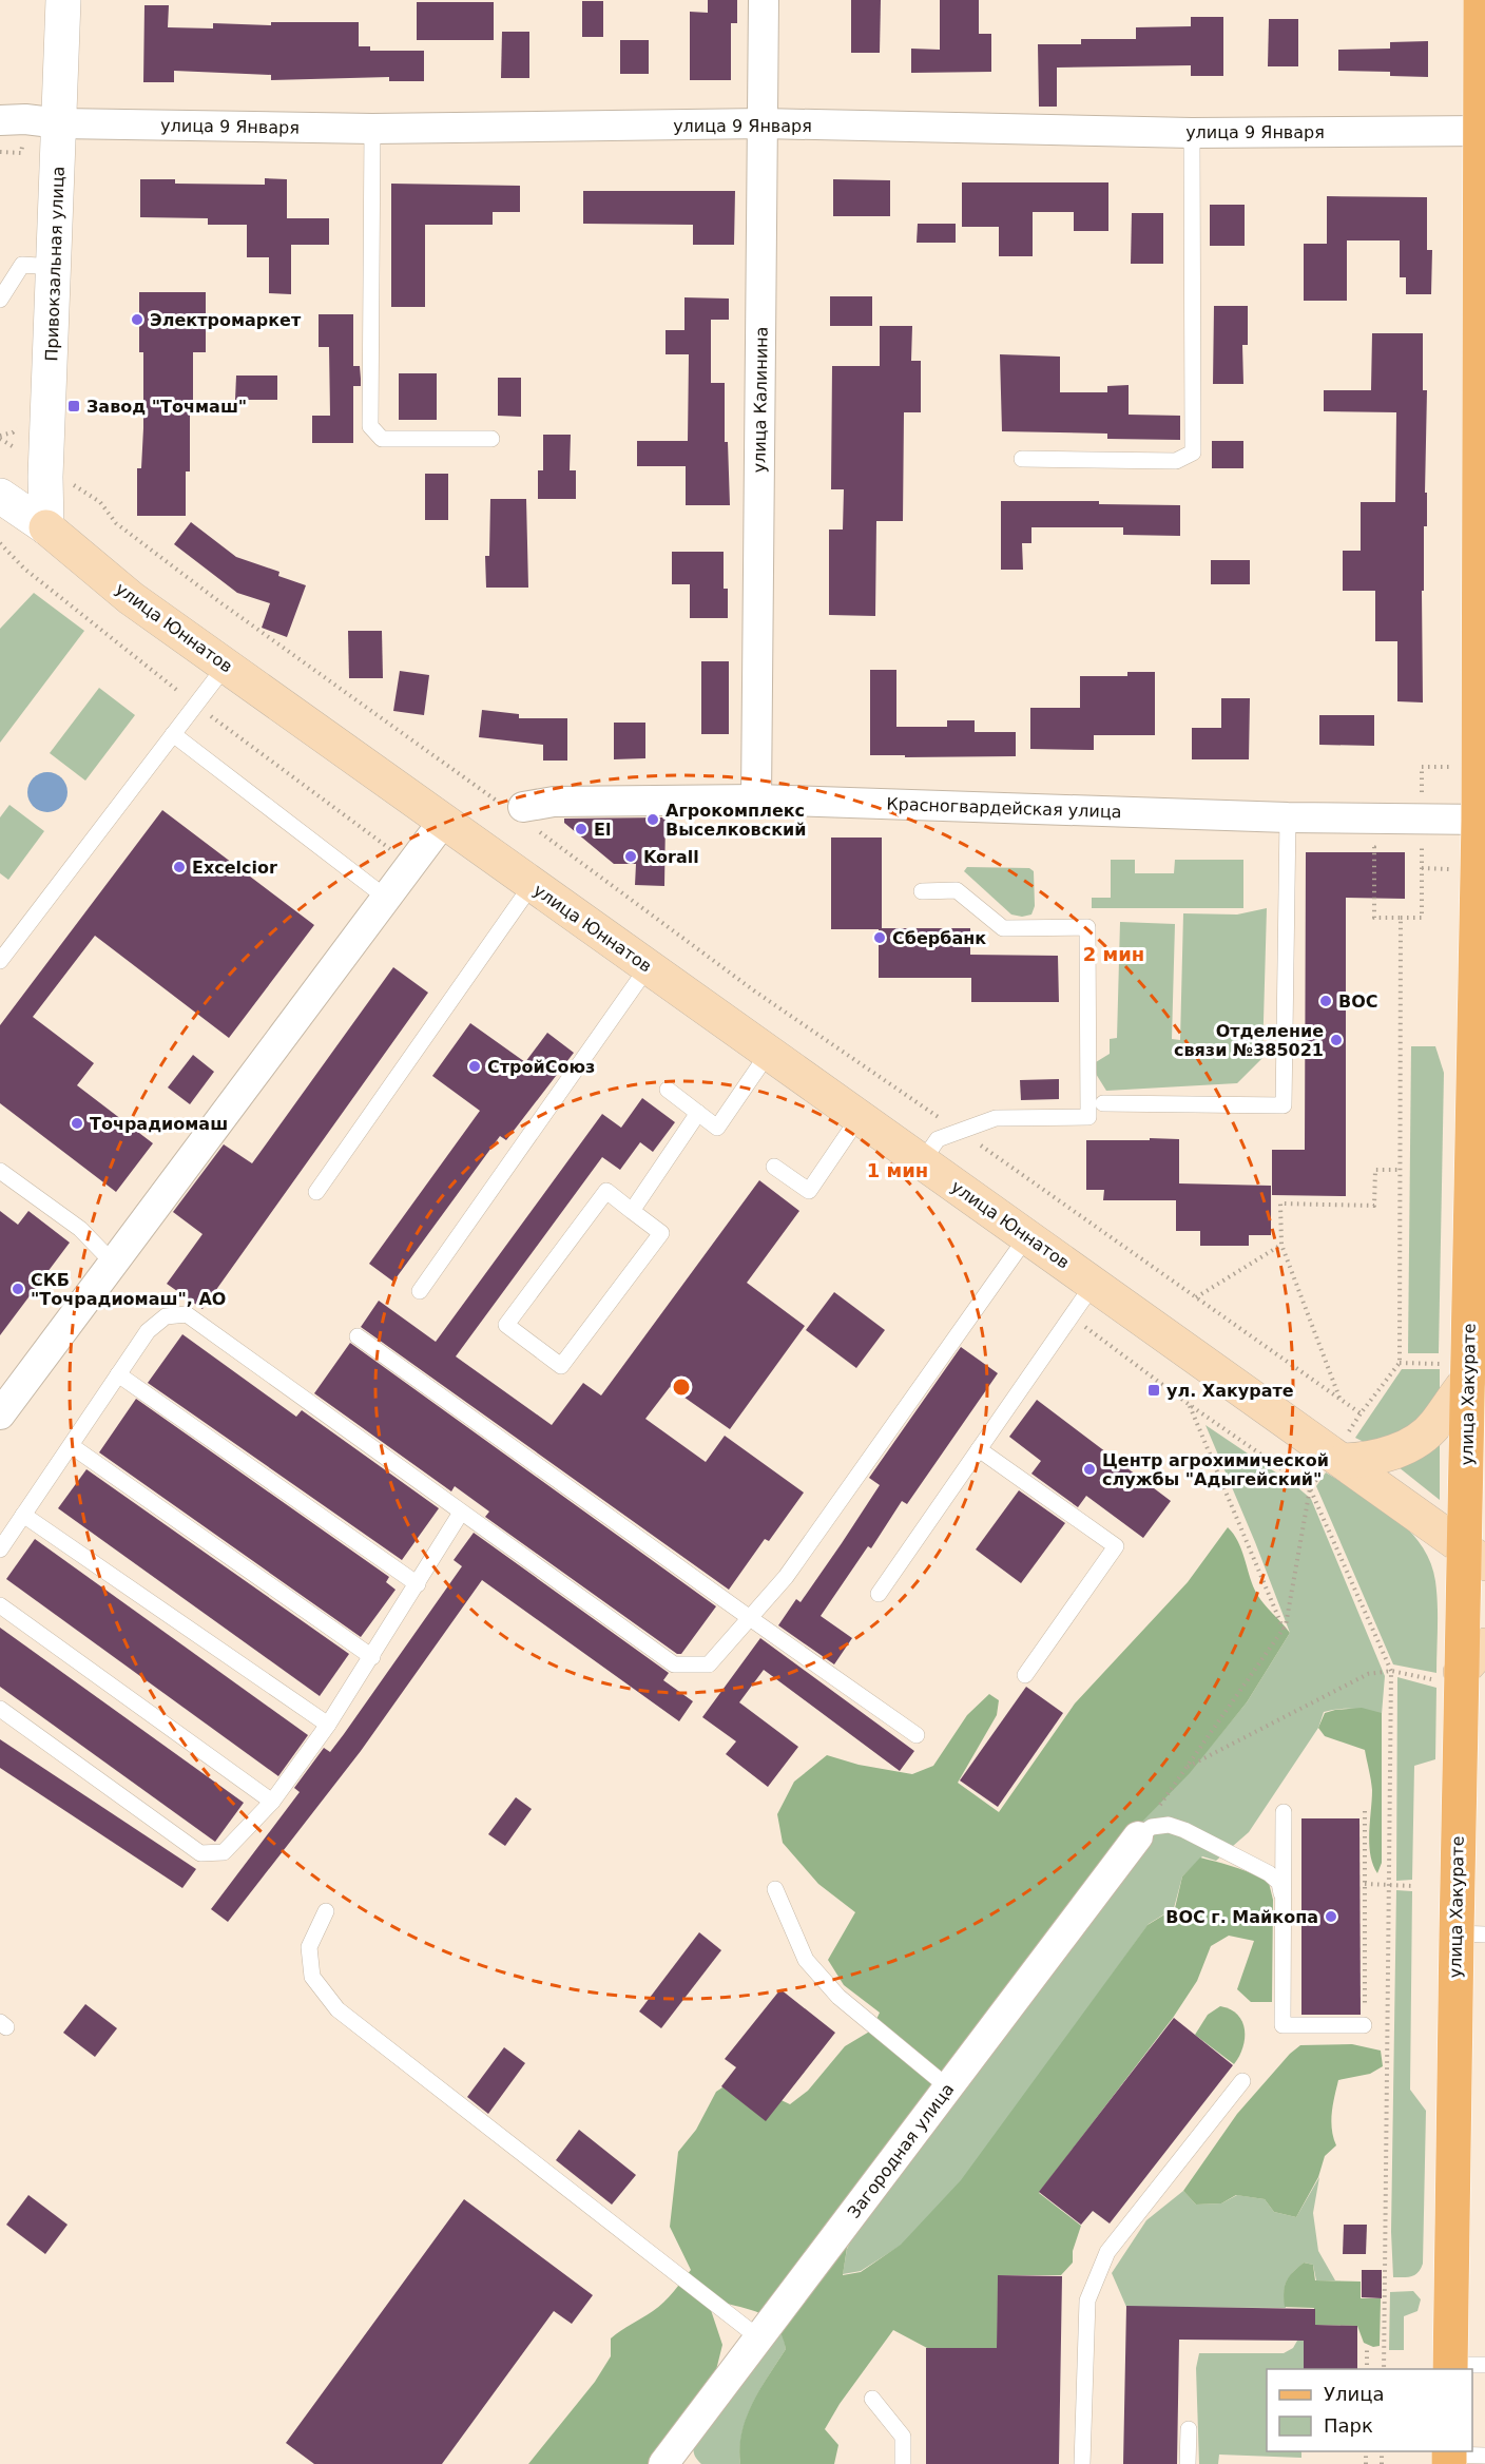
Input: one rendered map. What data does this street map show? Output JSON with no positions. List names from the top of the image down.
{
  "streets": {
    "main road": ["улица Юннатов", "улица Хакурате"],
    "street": [
      "улица 9 Января",
      "Привокзальная улица",
      "улица Калинина",
      "Красногвардейская улица",
      "Загородная улица"
    ]
  },
  "crossings": [
    ["улица 9 Января", "Привокзальная улица"],
    ["улица 9 Января", "улица Калинина"],
    ["улица 9 Января", "улица Хакурате"],
    ["Привокзальная улица", "улица Юннатов"],
    ["улица Калинина", "Красногвардейская улица"],
    ["улица Юннатов", "улица Хакурате"],
    ["Красногвардейская улица", "улица Хакурате"]
  ],
  "places": {
    "other": [
      "Электромаркет",
      "Агрокомплекс Выселковский",
      "El",
      "Korall",
      "Excelcior",
      "Сбербанк",
      "ВОС",
      "Отделение связи №385021",
      "СтройСоюз",
      "Точрадиомаш",
      "СКБ \"Точрадиомаш\", АО",
      "Центр агрохимической службы \"Адыгейский\"",
      "ВОС г. Майкопа"
    ],
    "transit": ["Завод \"Точмаш\"", "ул. Хакурате"]
  },
  "legend": ["Улица", "Парк"],
  "rings": ["2 мин", "1 мин"]
}
